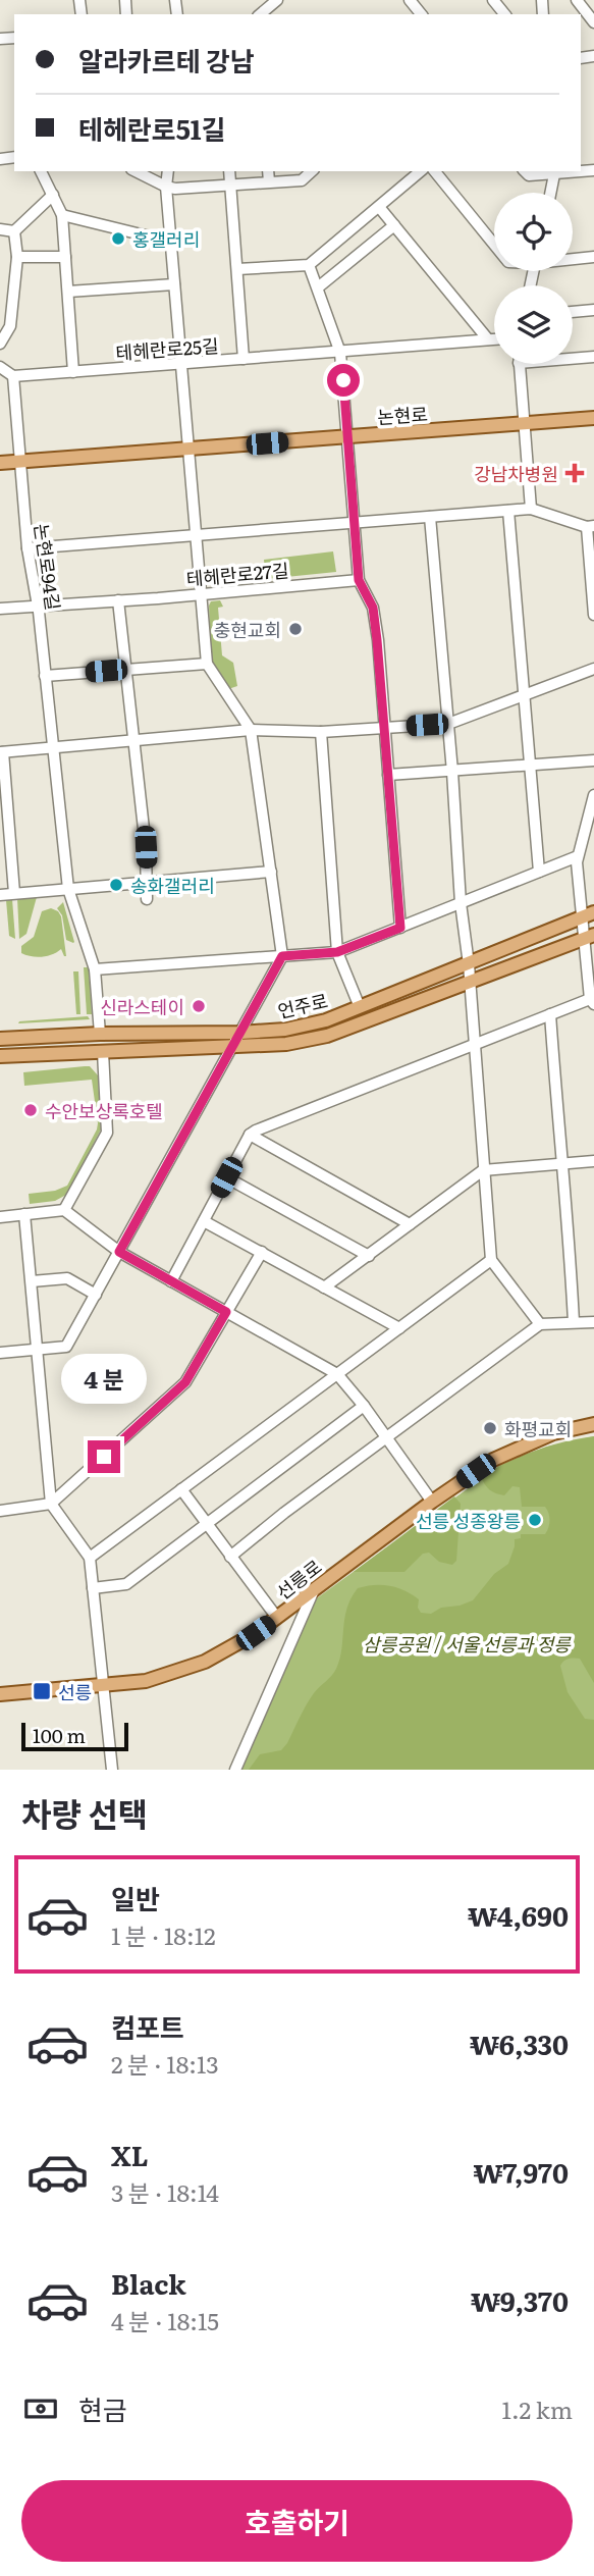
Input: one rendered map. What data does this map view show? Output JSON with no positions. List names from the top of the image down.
{
  "streets": {
    "main road": ["논현로", "언주로", "선릉로"],
    "street": ["테헤란로25길", "논현로94길", "테헤란로27길"]
  },
  "crossings": [
    ["테헤란로25길", "논현로94길"],
    ["논현로", "논현로94길"],
    ["논현로94길", "테헤란로27길"],
    ["논현로94길", "언주로"]
  ],
  "parks": ["삼릉공원 / 서울 선릉과 정릉"],
  "places": {
    "other": [
      "홍갤러리",
      "충현교회",
      "송화갤러리",
      "신라스테이",
      "수안보상록호텔",
      "화평교회",
      "선릉 성종왕릉"
    ],
    "health": ["강남차병원"],
    "transit": ["선릉"]
  },
  "scale_bar": "100 m",
  "page": {
    "banner": ["알라카르테 강남", "테헤란로51길"],
    "bubble": "4 분",
    "scale": "100 m",
    "heading": "차량 선택",
    "list": [
      {
        "name": "일반",
        "note": "1 분 · 18:12",
        "value": "₩4,690"
      },
      {
        "name": "컴포트",
        "note": "2 분 · 18:13",
        "value": "₩6,330"
      },
      {
        "name": "XL",
        "note": "3 분 · 18:14",
        "value": "₩7,970"
      },
      {
        "name": "Black",
        "note": "4 분 · 18:15",
        "value": "₩9,370"
      }
    ],
    "pay": ["현금", "1.2 km"],
    "buttons": "호출하기"
  }
}
